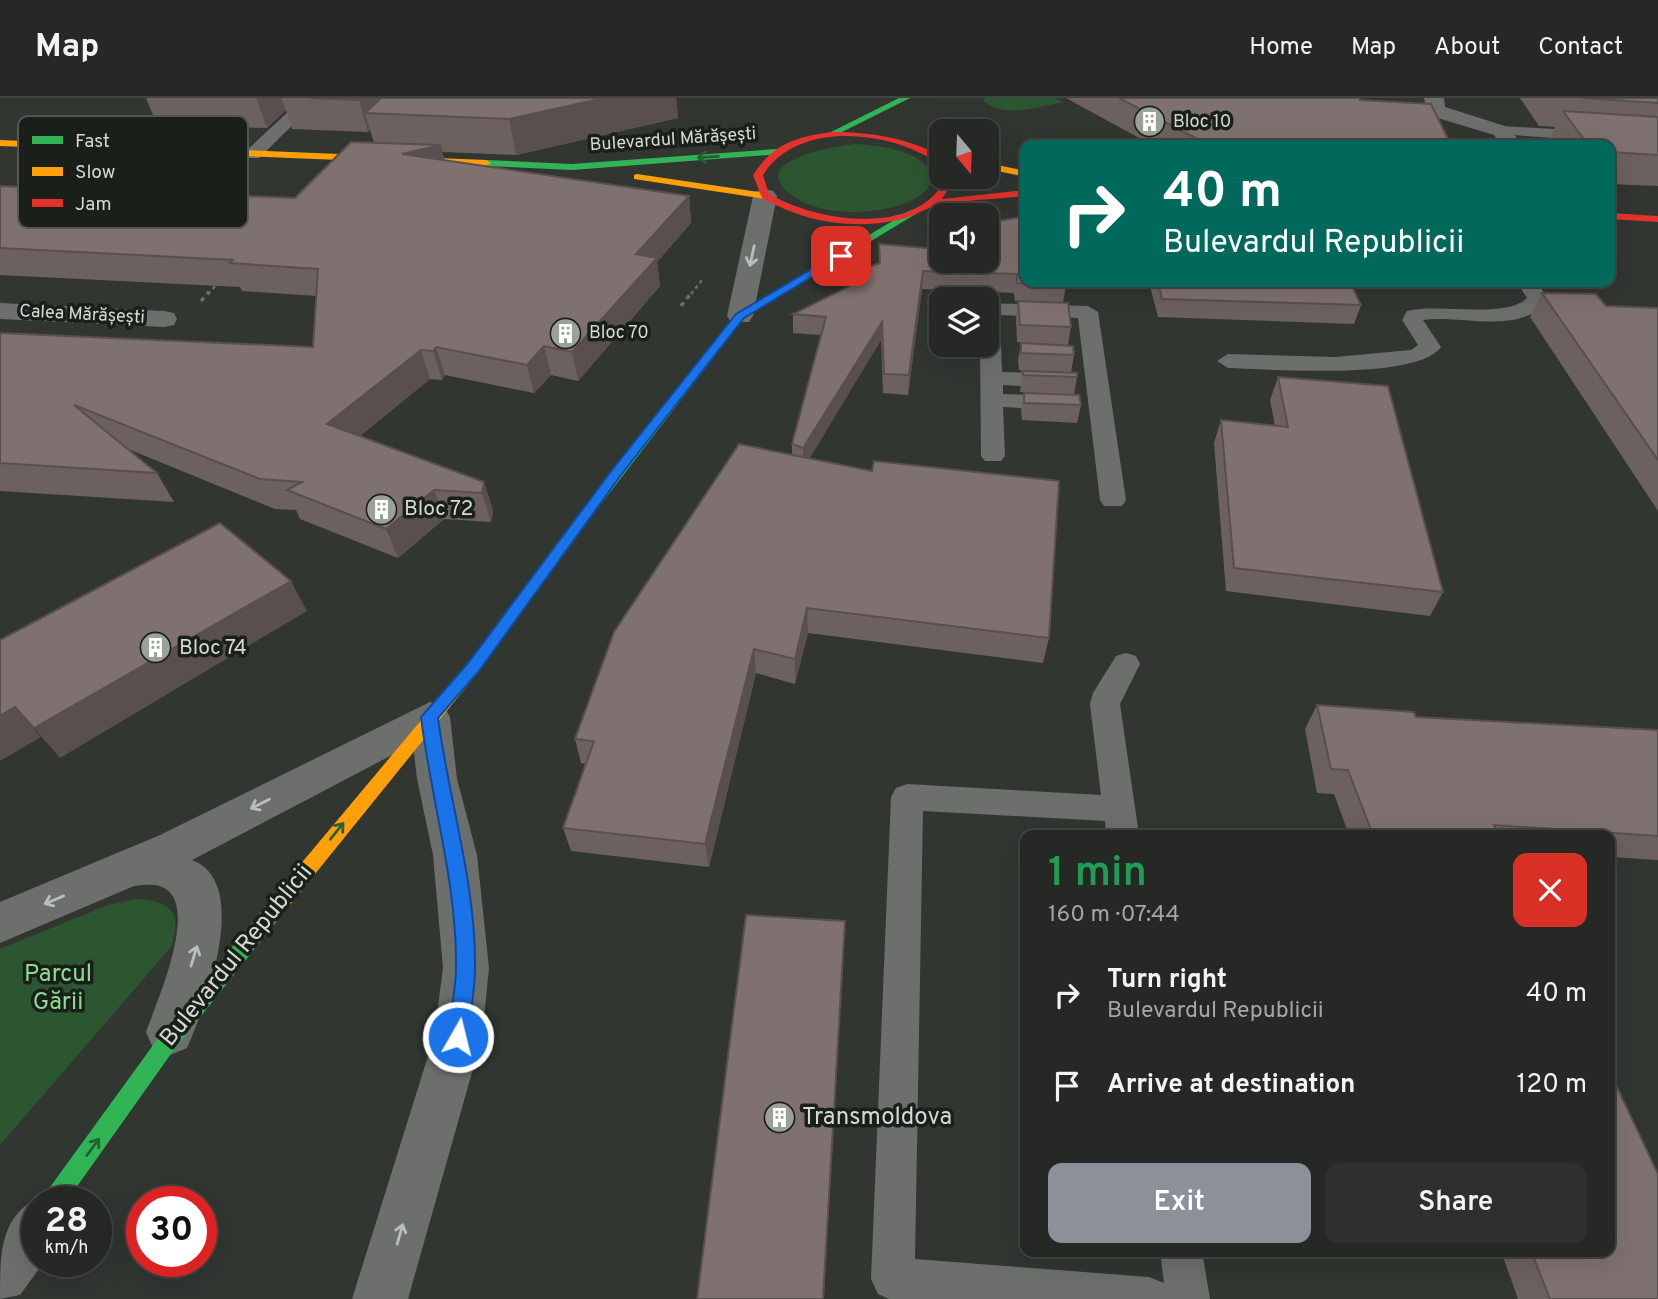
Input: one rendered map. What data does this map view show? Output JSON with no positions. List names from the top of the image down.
{
  "streets": {
    "main road": ["Bulevardul Mărășești", "Bulevardul Republicii"],
    "street": ["Calea Mărășești"]
  },
  "crossings": [
    ["Bulevardul Mărășești", "Bulevardul Republicii"]
  ],
  "parks": ["Parcul Gării"],
  "places": {
    "building": [
      "Bloc 10",
      "Bloc 70",
      "Bloc 72",
      "Bloc 74",
      "Transmoldova"
    ]
  },
  "legend": ["Fast", "Slow", "Jam"],
  "north": "bottom",
  "page": {
    "header": "Map",
    "nav": [
      "Home",
      "Map",
      "About",
      "Contact"
    ],
    "turn": ["40 m", "Bulevardul Republicii"],
    "heading": ["1 min", "160 m · 07:44"],
    "list": [
      {
        "name": "Turn right",
        "note": "Bulevardul Republicii",
        "value": "40 m"
      },
      {
        "name": "Arrive at destination",
        "value": "120 m"
      }
    ],
    "buttons": ["Exit", "Share"],
    "speed": "28 km/h",
    "limit": "30"
  }
}
